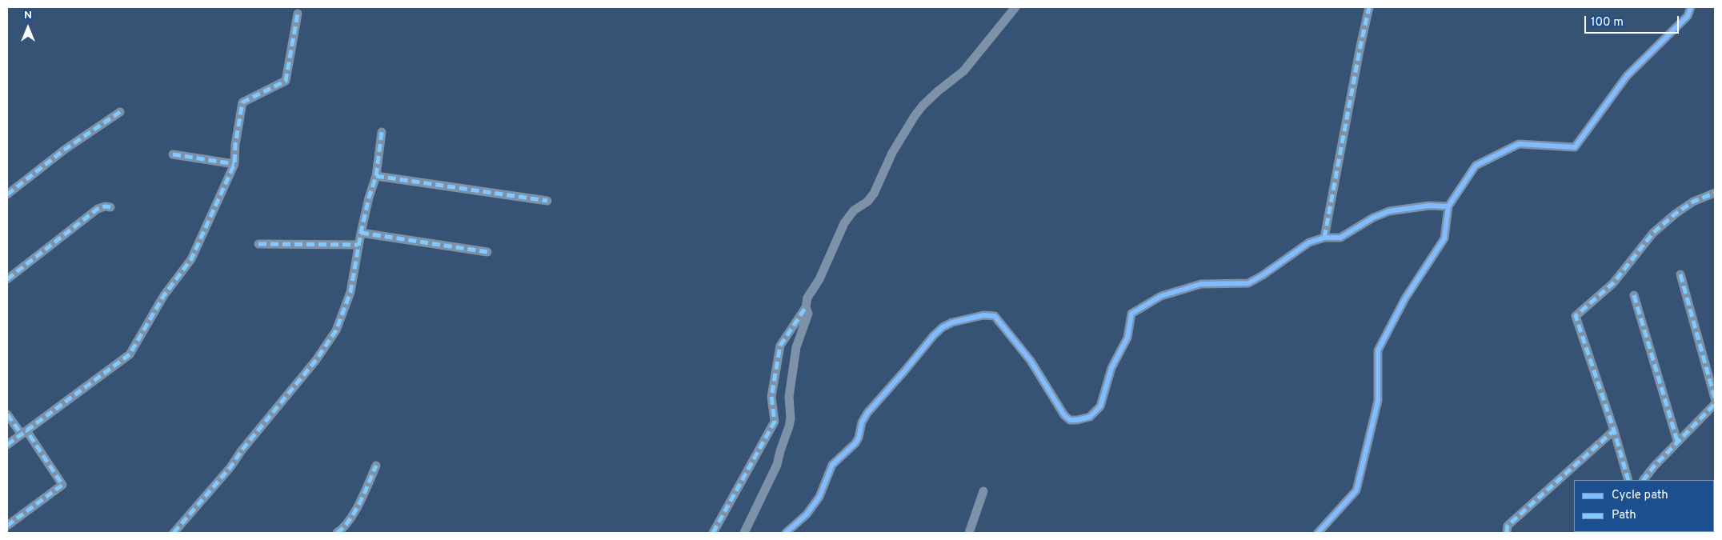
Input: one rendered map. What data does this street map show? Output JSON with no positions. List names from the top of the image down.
{
  "legend": ["Cycle path", "Path"],
  "scale_bar": "100 m",
  "north": "top"
}
